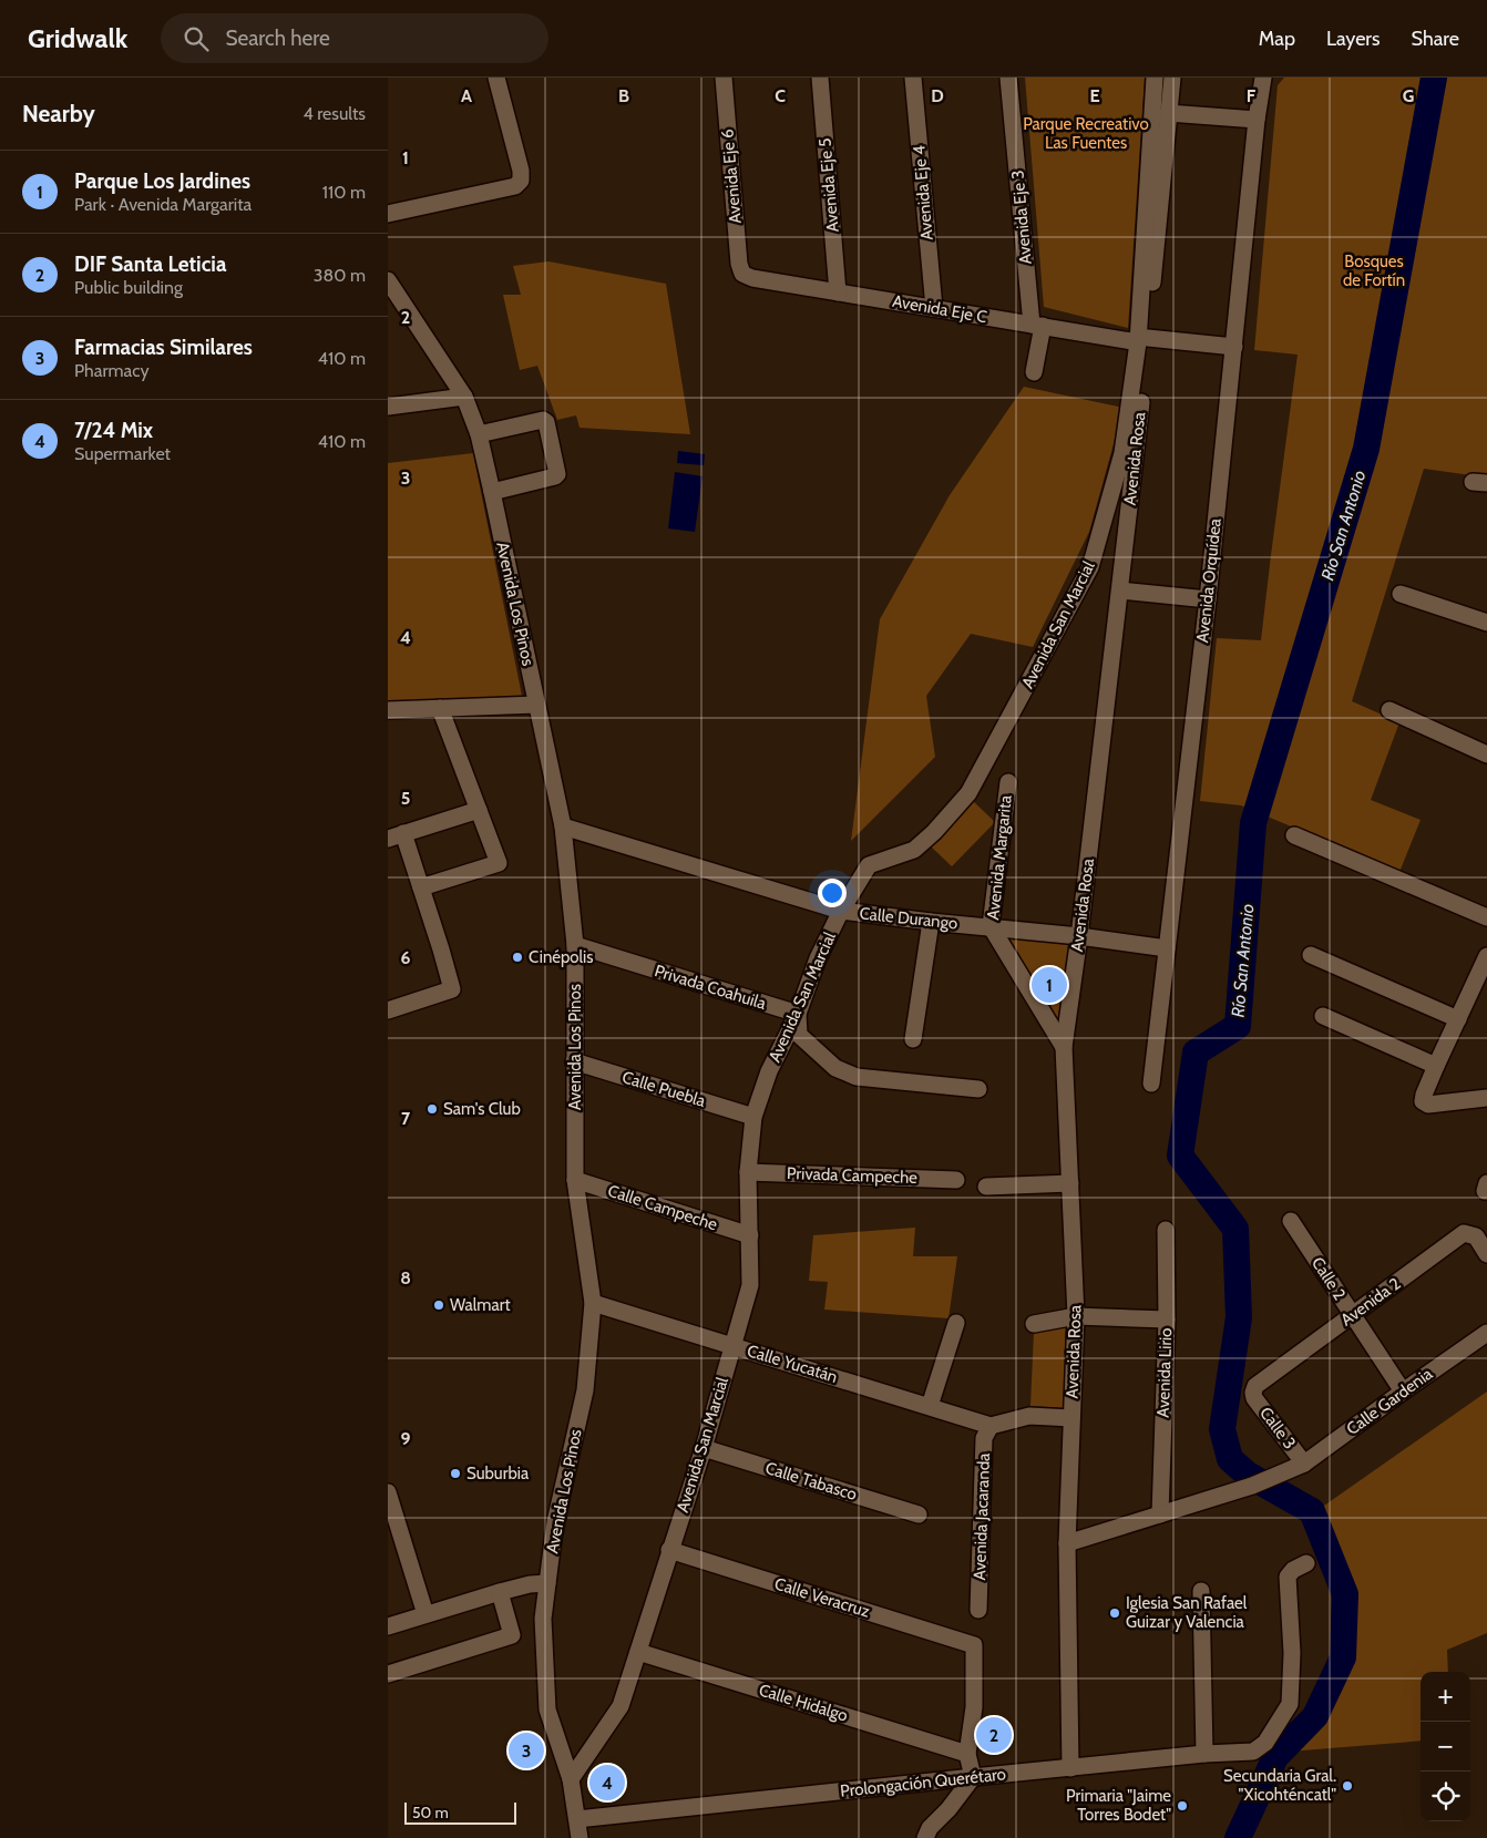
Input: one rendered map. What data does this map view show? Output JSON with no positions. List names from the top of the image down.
{
  "streets": {
    "street": [
      "Avenida Eje 6",
      "Avenida Eje 5",
      "Avenida Eje 4",
      "Avenida Eje 3",
      "Avenida Eje C",
      "Avenida Rosa",
      "Avenida Orquídea",
      "Avenida Los Pinos",
      "Avenida San Marcial",
      "Avenida Margarita",
      "Calle Durango",
      "Privada Coahuila",
      "Calle Puebla",
      "Privada Campeche",
      "Calle Campeche",
      "Calle 2",
      "Avenida 2",
      "Calle Yucatán",
      "Avenida Lirio",
      "Calle Gardenia",
      "Calle 3",
      "Calle Tabasco",
      "Avenida Jacaranda",
      "Calle Veracruz",
      "Calle Hidalgo",
      "Prolongación Querétaro"
    ]
  },
  "crossings": [
    ["Avenida Eje 6", "Avenida Eje C"],
    ["Avenida Eje 5", "Avenida Eje C"],
    ["Avenida Eje 4", "Avenida Eje C"],
    ["Avenida Eje 3", "Avenida Eje C"],
    ["Avenida Eje C", "Avenida Rosa"],
    ["Avenida Eje C", "Avenida Orquídea"],
    ["Avenida Eje C", "Avenida San Marcial"],
    ["Avenida Rosa", "Avenida San Marcial"],
    ["Avenida Rosa", "Avenida Margarita"],
    ["Avenida Rosa", "Calle Durango"],
    ["Avenida Rosa", "Prolongación Querétaro"],
    ["Avenida Orquídea", "Calle Durango"],
    ["Avenida Los Pinos", "Avenida San Marcial"],
    ["Avenida Los Pinos", "Calle Durango"],
    ["Avenida Los Pinos", "Privada Coahuila"],
    ["Avenida Los Pinos", "Calle Puebla"],
    ["Avenida Los Pinos", "Calle Campeche"],
    ["Avenida Los Pinos", "Calle Yucatán"],
    ["Avenida Los Pinos", "Prolongación Querétaro"],
    ["Avenida San Marcial", "Calle Durango"],
    ["Avenida San Marcial", "Privada Coahuila"],
    ["Avenida San Marcial", "Calle Puebla"],
    ["Avenida San Marcial", "Privada Campeche"],
    ["Avenida San Marcial", "Calle Campeche"],
    ["Avenida San Marcial", "Calle Yucatán"],
    ["Avenida San Marcial", "Calle Tabasco"],
    ["Avenida San Marcial", "Calle Veracruz"],
    ["Avenida San Marcial", "Calle Hidalgo"],
    ["Avenida Margarita", "Calle Durango"],
    ["Calle 2", "Avenida 2"],
    ["Calle 2", "Calle Gardenia"],
    ["Avenida 2", "Calle 3"],
    ["Calle Yucatán", "Avenida Jacaranda"],
    ["Avenida Lirio", "Calle Gardenia"],
    ["Calle Gardenia", "Calle 3"],
    ["Calle Veracruz", "Calle Hidalgo"]
  ],
  "water": ["Río San Antonio"],
  "parks": ["Parque Recreativo Las Fuentes", "Bosques de Fortín"],
  "places": [
    "Cinépolis",
    "Sam's Club",
    "Walmart",
    "Suburbia",
    "Iglesia San Rafael Guizar y Valencia",
    "Secundaria Gral. \"Xicohténcatl\"",
    "Primaria \"Jaime Torres Bodet\""
  ],
  "scale_bar": "50 m",
  "page": {
    "header": "Gridwalk",
    "search": "Search here",
    "nav": ["Map", "Layers", "Share"],
    "heading": ["Nearby", "4 results"],
    "list": [
      {
        "mark": "1",
        "name": "Parque Los Jardines",
        "note": "Park · Avenida Margarita",
        "value": "110 m"
      },
      {
        "mark": "2",
        "name": "DIF Santa Leticia",
        "note": "Public building",
        "value": "380 m"
      },
      {
        "mark": "3",
        "name": "Farmacias Similares",
        "note": "Pharmacy",
        "value": "410 m"
      },
      {
        "mark": "4",
        "name": "7/24 Mix",
        "note": "Supermarket",
        "value": "410 m"
      }
    ],
    "pins": [
      "1",
      "2",
      "3",
      "4"
    ],
    "map_buttons": ["+", "−"],
    "scale": "50 m"
  },
  "grid": {
    "columns": [
      "A",
      "B",
      "C",
      "D",
      "E",
      "F",
      "G"
    ],
    "rows": [
      "1",
      "2",
      "3",
      "4",
      "5",
      "6",
      "7",
      "8",
      "9"
    ]
  }
}
